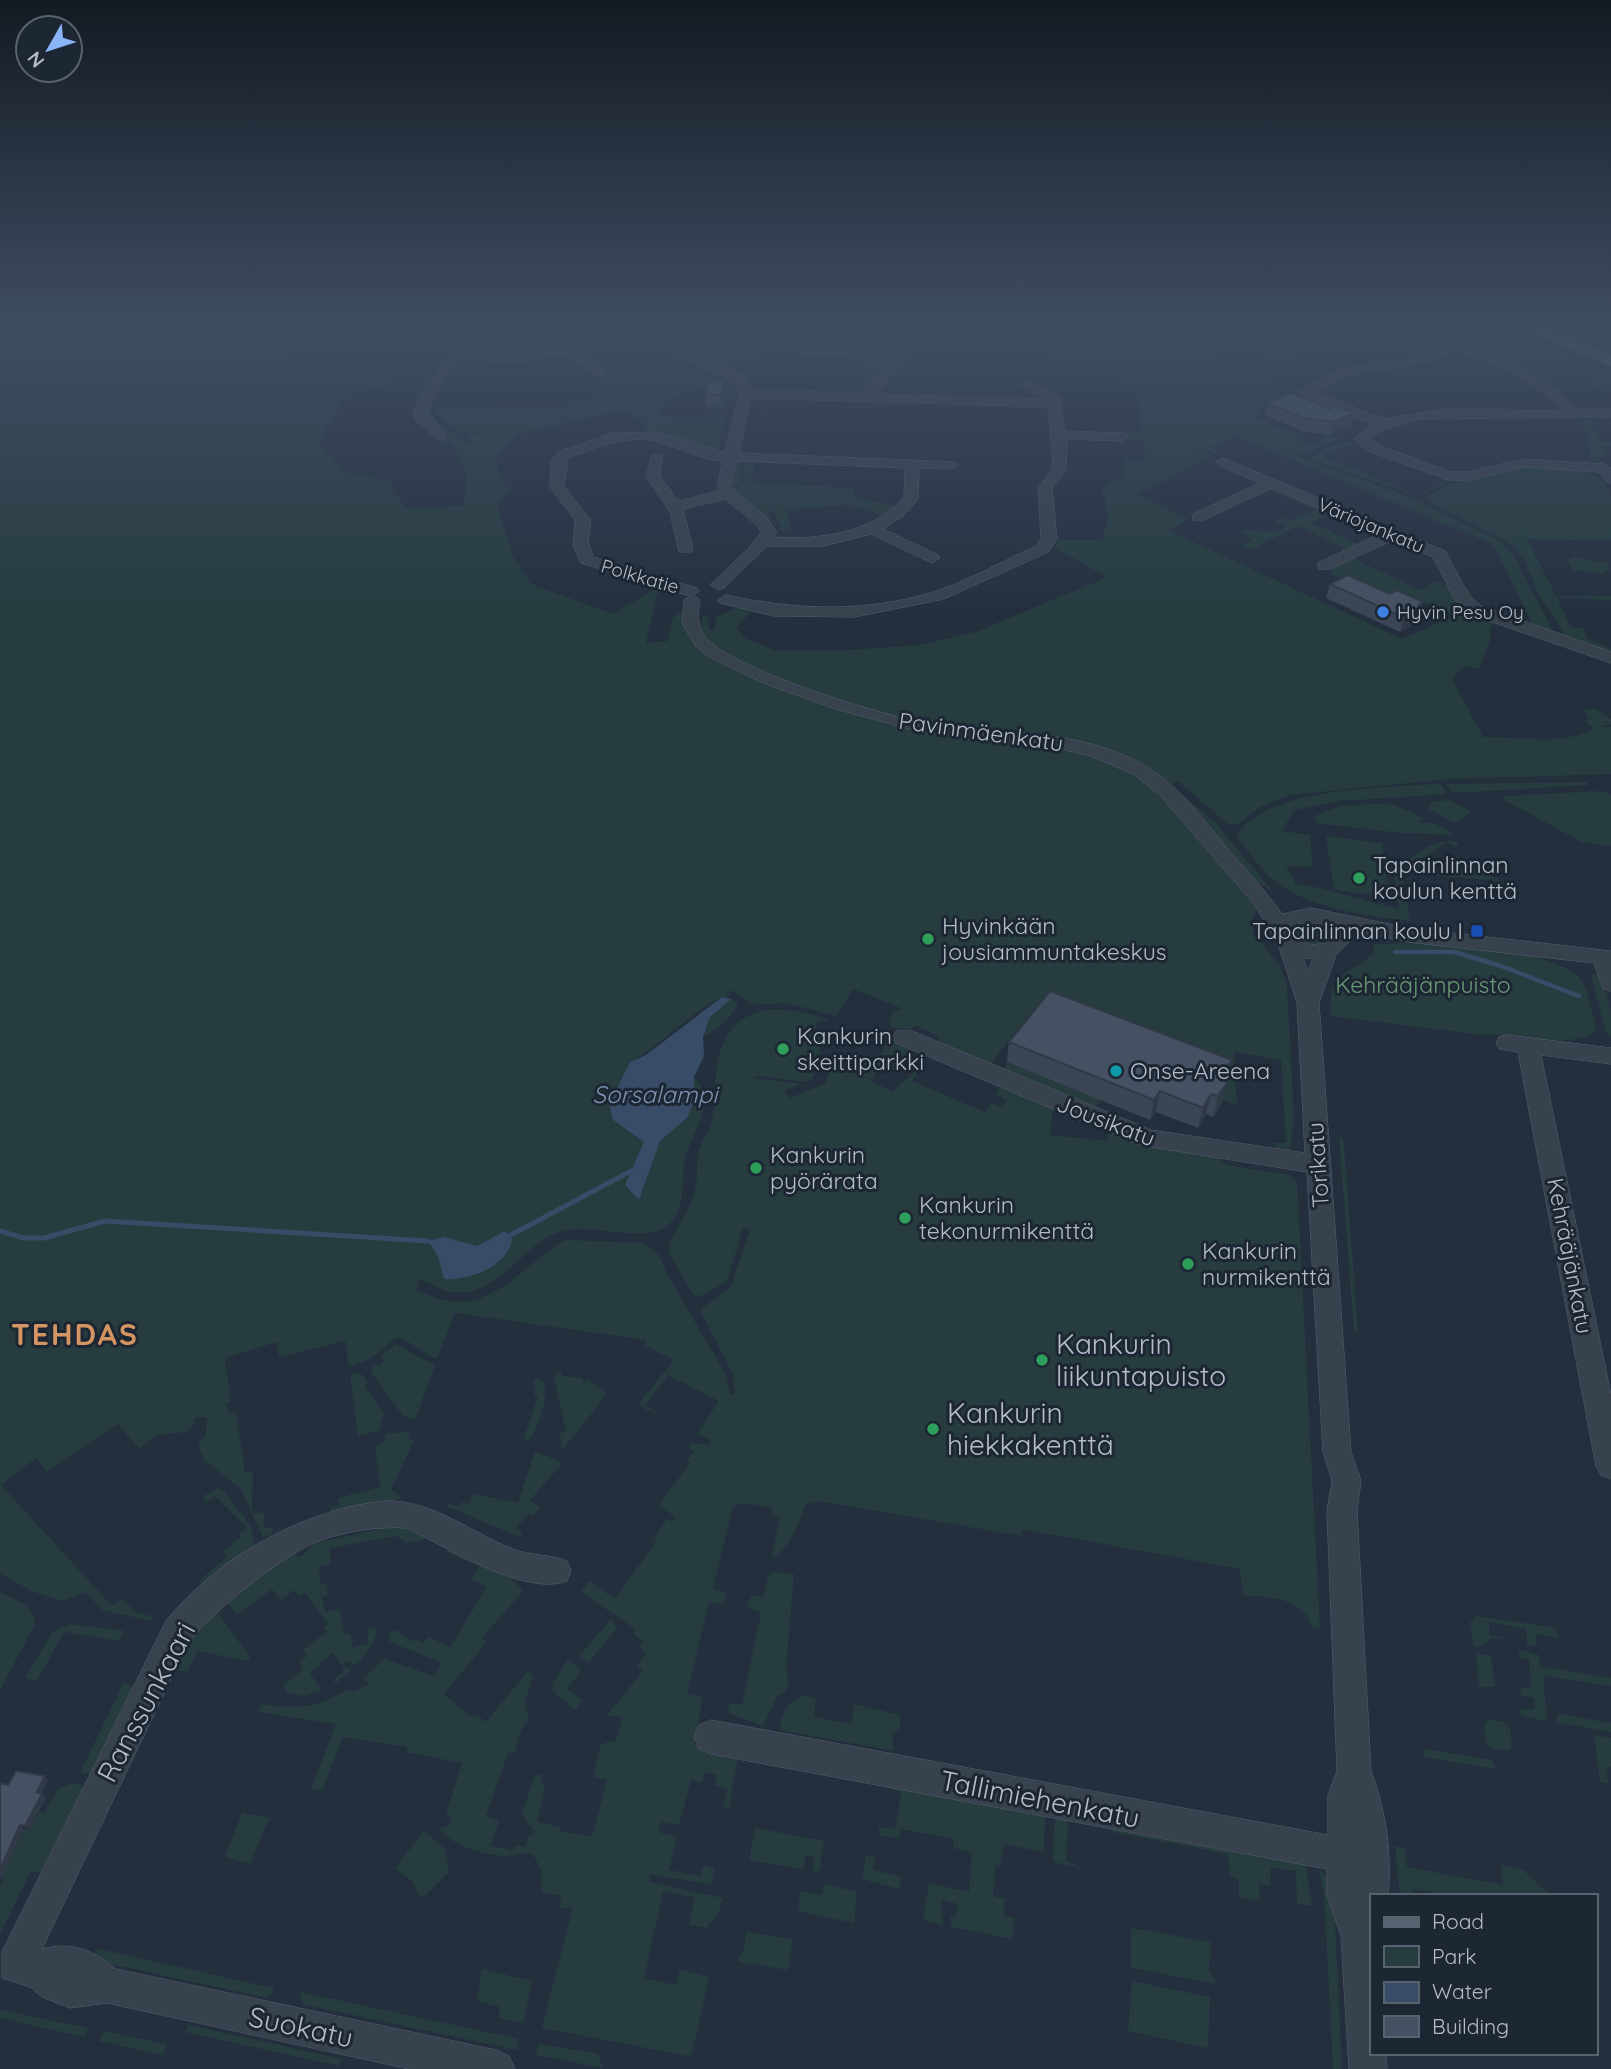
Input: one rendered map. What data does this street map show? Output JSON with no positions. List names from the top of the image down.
{
  "streets": {
    "street": [
      "Väriojankatu",
      "Polkkatie",
      "Pavinmäenkatu",
      "Jousikatu",
      "Torikatu",
      "Kehrääjänkatu",
      "Ranssunkaari",
      "Tallimiehenkatu",
      "Suokatu"
    ]
  },
  "crossings": [
    ["Pavinmäenkatu", "Torikatu"],
    ["Jousikatu", "Torikatu"],
    ["Torikatu", "Tallimiehenkatu"],
    ["Ranssunkaari", "Suokatu"]
  ],
  "districts": ["TEHDAS"],
  "water": ["Sorsalampi"],
  "parks": ["Kehrääjänpuisto"],
  "places": {
    "other": [
      "Hyvin Pesu Oy",
      "Tapainlinnan koulun kenttä",
      "Hyvinkään jousiammuntakeskus",
      "Kankurin skeittiparkki",
      "Onse-Areena",
      "Kankurin pyörärata",
      "Kankurin tekonurmikenttä",
      "Kankurin nurmikenttä",
      "Kankurin liikuntapuisto",
      "Kankurin hiekkakenttä"
    ],
    "transit": ["Tapainlinnan koulu I"]
  },
  "legend": [
    "Road",
    "Park",
    "Water",
    "Building"
  ],
  "north": "bottom left"
}
